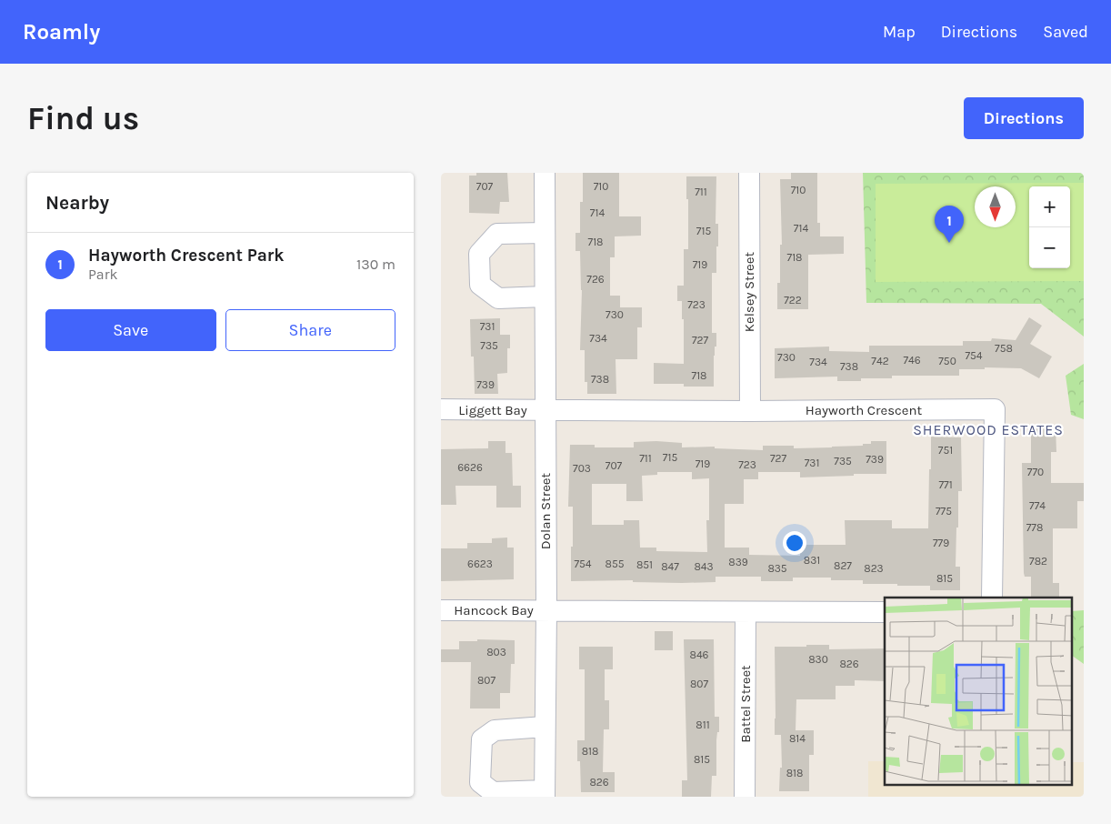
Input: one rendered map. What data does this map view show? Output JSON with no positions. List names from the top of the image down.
{
  "streets": {
    "street": [
      "Kelsey Street",
      "Liggett Bay",
      "Hayworth Crescent",
      "Dolan Street",
      "Hancock Bay",
      "Battel Street"
    ]
  },
  "crossings": [
    ["Kelsey Street", "Hayworth Crescent"],
    ["Liggett Bay", "Hayworth Crescent"],
    ["Liggett Bay", "Dolan Street"],
    ["Hayworth Crescent", "Dolan Street"],
    ["Dolan Street", "Hancock Bay"]
  ],
  "districts": ["SHERWOOD ESTATES"],
  "house_numbers": [
    "707",
    "710",
    "710",
    "711",
    "714",
    "714",
    "715",
    "718",
    "718",
    "719",
    "726",
    "722",
    "723",
    "730",
    "731",
    "734",
    "727",
    "735",
    "758",
    "754",
    "730",
    "746",
    "742",
    "750",
    "734",
    "738",
    "718",
    "738",
    "739",
    "751",
    "715",
    "711",
    "727",
    "739",
    "735",
    "731",
    "719",
    "723",
    "707",
    "6626",
    "703",
    "770",
    "771",
    "774",
    "775",
    "778",
    "779",
    "831",
    "782",
    "839",
    "6623",
    "754",
    "855",
    "851",
    "827",
    "847",
    "843",
    "835",
    "823",
    "815",
    "803",
    "846",
    "830",
    "826",
    "807",
    "807",
    "811",
    "814",
    "818",
    "815",
    "818",
    "826"
  ],
  "north": "bottom",
  "page": {
    "header": "Roamly",
    "nav": ["Map", "Directions", "Saved"],
    "buttons": [
      "Directions",
      ["Save", "Share"]
    ],
    "title": "Find us",
    "heading": "Nearby",
    "map_buttons": ["+", "−"],
    "pins": "1",
    "list": [
      {
        "mark": "1",
        "name": "Hayworth Crescent Park",
        "note": "Park",
        "value": "130 m"
      }
    ]
  }
}
